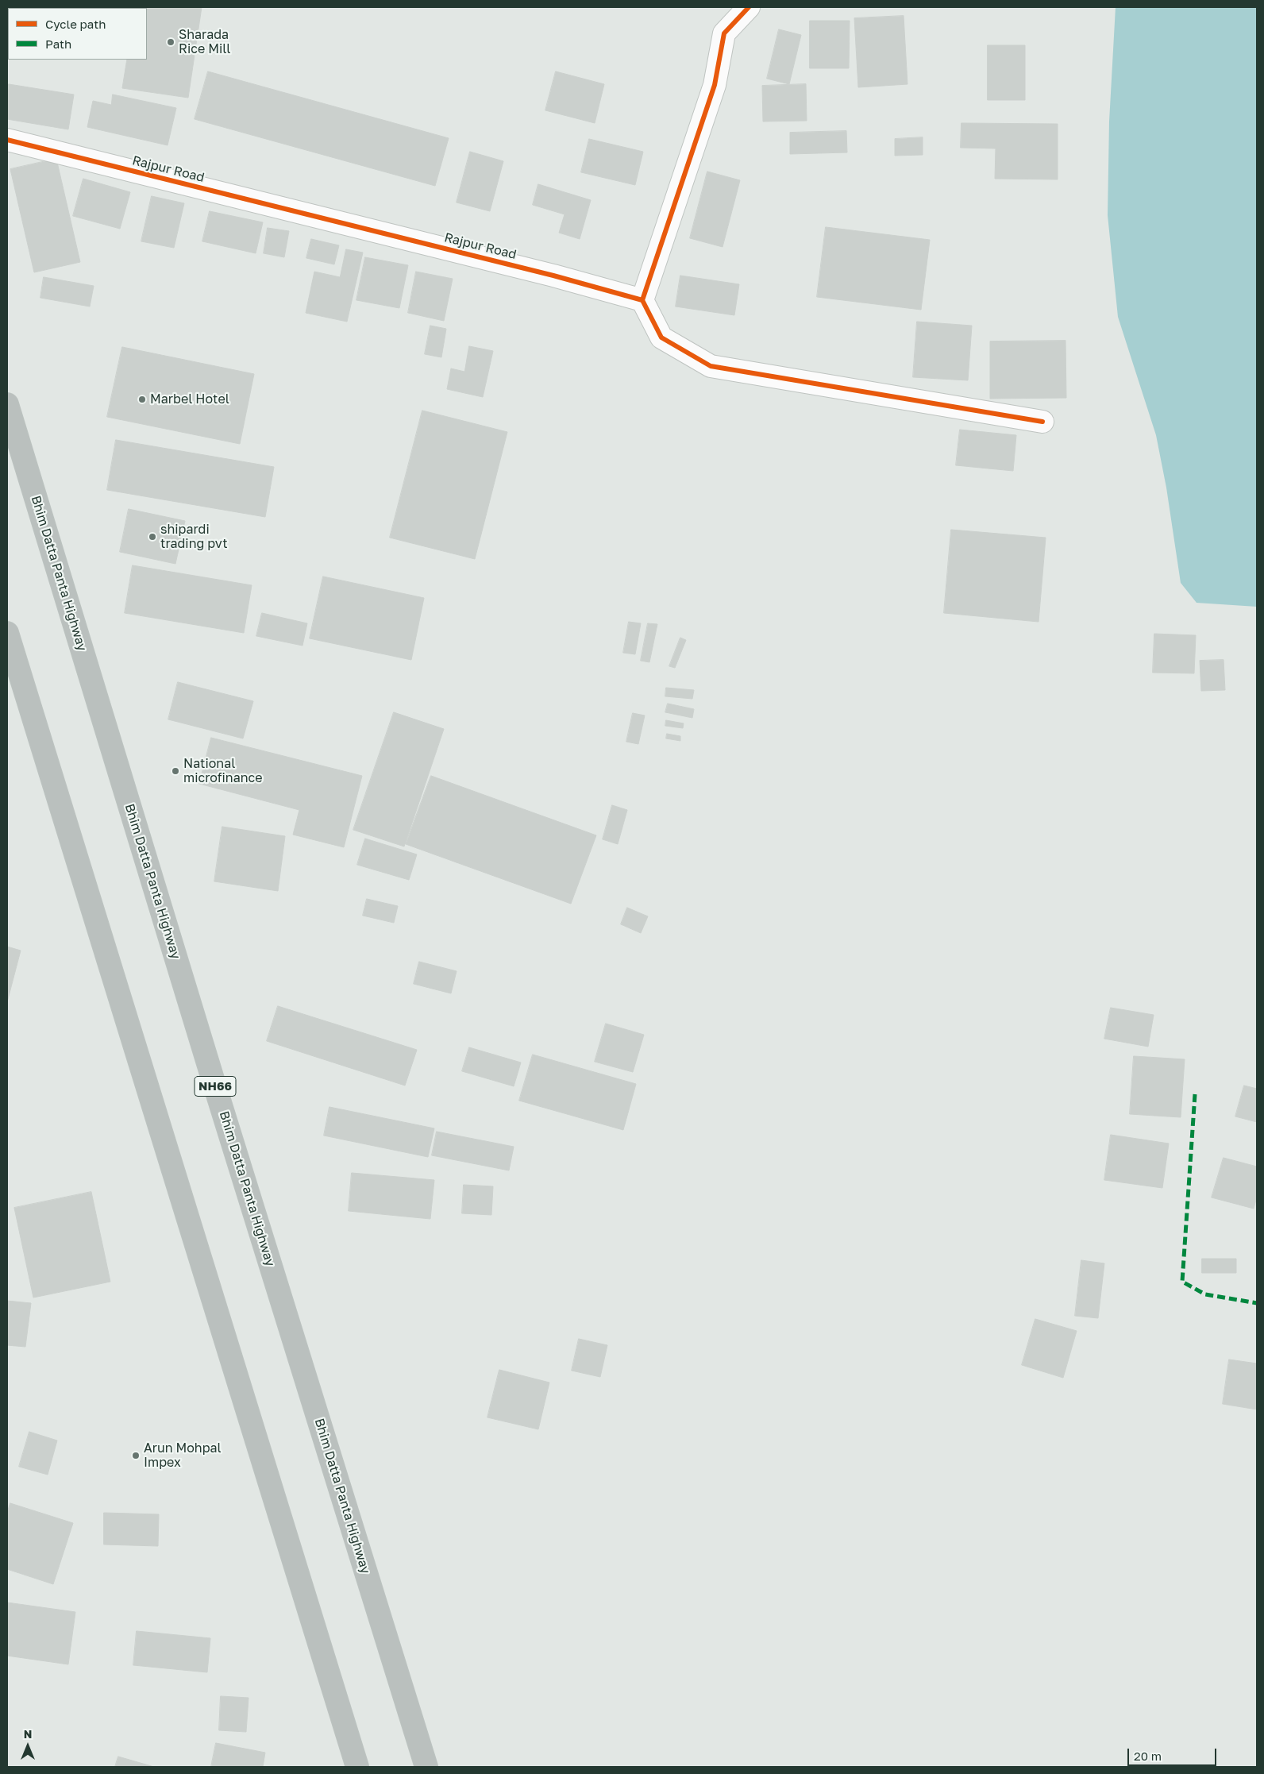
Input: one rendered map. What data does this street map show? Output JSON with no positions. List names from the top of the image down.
{
  "streets": {
    "highway": ["Bhim Datta Panta Highway", "NH66"],
    "street": ["Rajpur Road"]
  },
  "places": [
    "Sharada Rice Mill",
    "Marbel Hotel",
    "shipardi trading pvt",
    "National microfinance",
    "Arun Mohpal Impex"
  ],
  "legend": ["Cycle path", "Path"],
  "scale_bar": "20 m",
  "north": "top"
}
